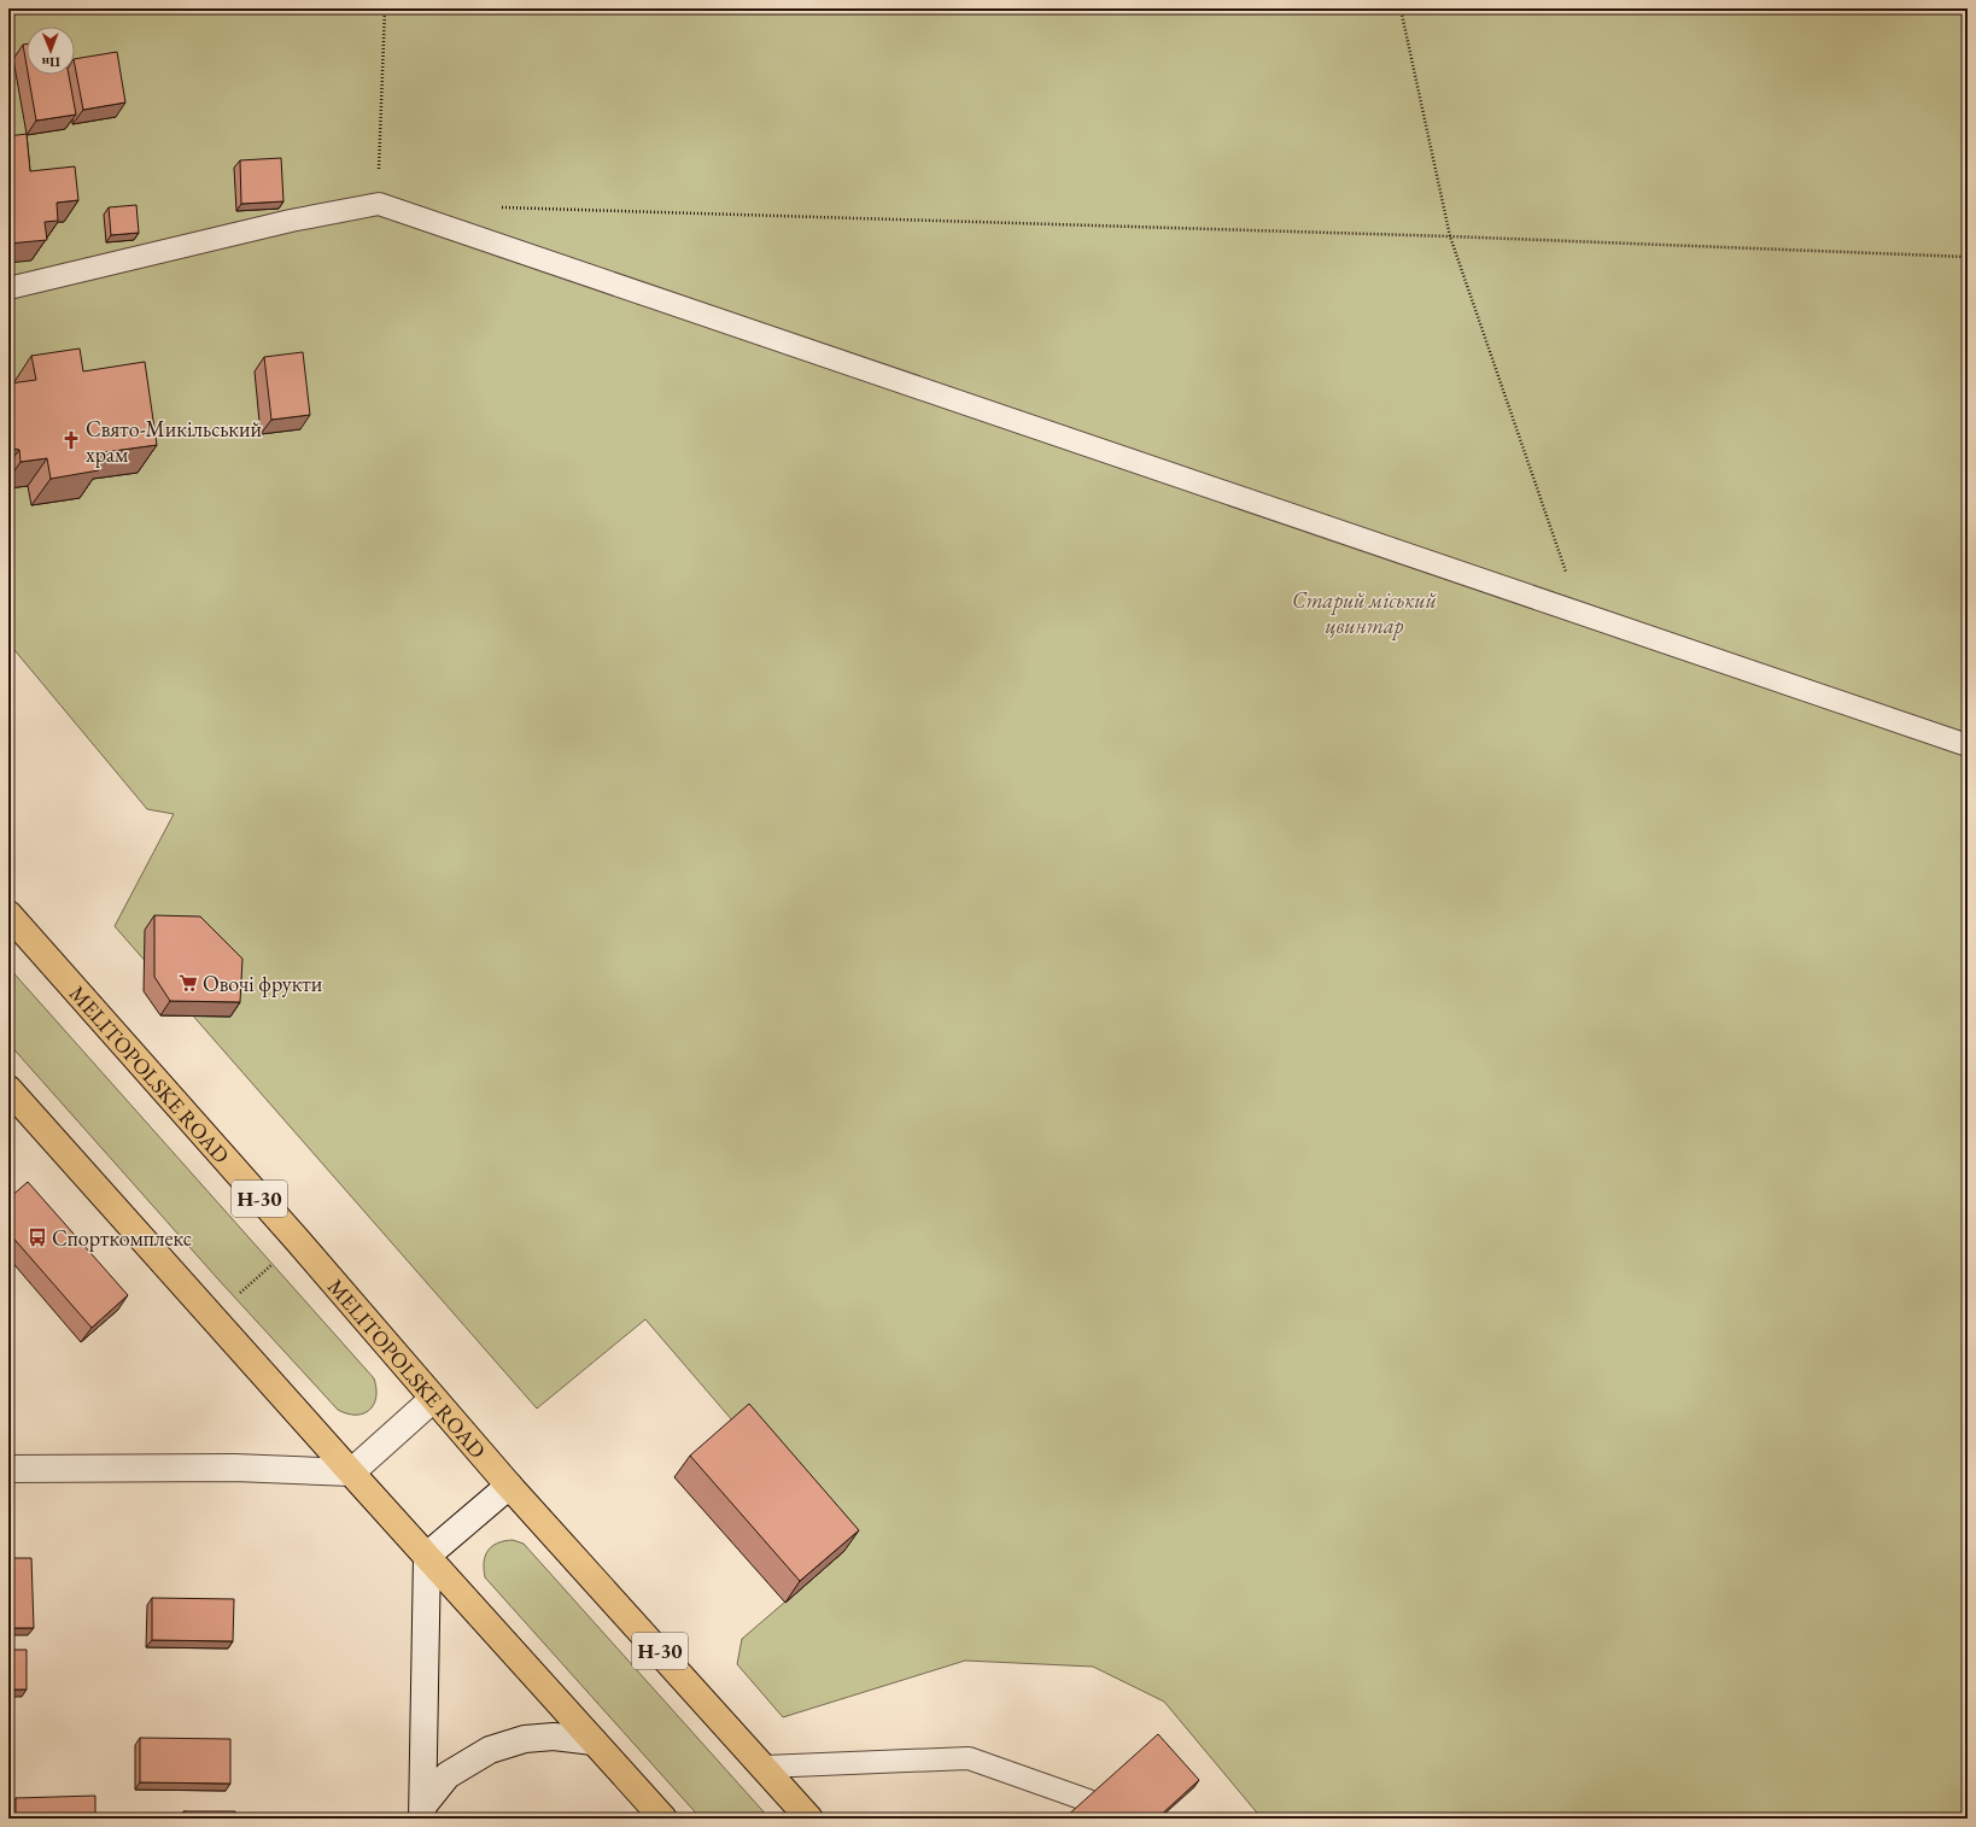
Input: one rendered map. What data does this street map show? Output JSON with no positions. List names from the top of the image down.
{
  "streets": {
    "main road": ["MELITOPOLSKE ROAD", "Н-30"]
  },
  "parks": ["Старий міський цвинтар"],
  "places": {
    "church": ["Свято-Микільський храм"],
    "supermarket": ["Овочі фрукти"],
    "bus stop": ["Спорткомплекс"]
  },
  "north": "bottom"
}
